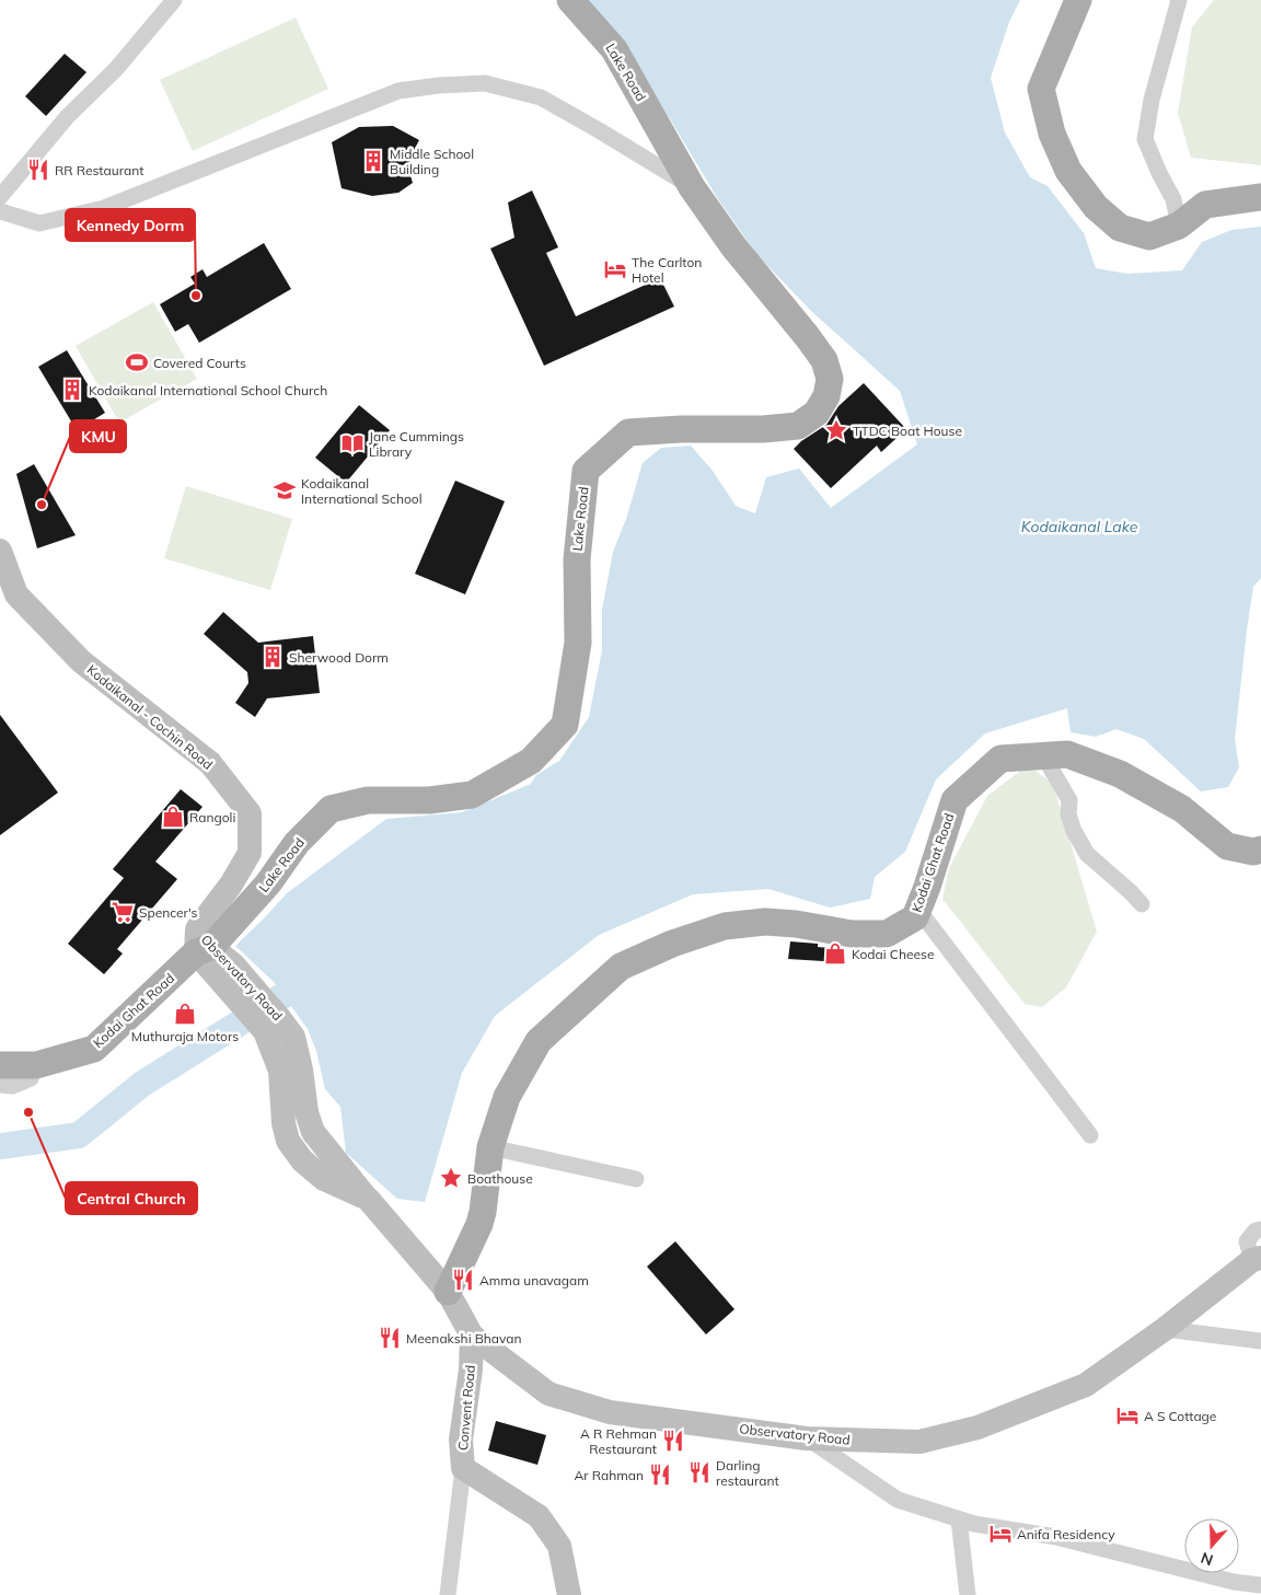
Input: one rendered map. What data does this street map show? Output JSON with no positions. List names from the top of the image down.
{
  "streets": {
    "main road": [
      "Lake Road",
      "Kodaikanal - Cochin Road",
      "Kodai Ghat Road",
      "Observatory Road",
      "Convent Road"
    ]
  },
  "crossings": [
    ["Lake Road", "Kodaikanal - Cochin Road"],
    ["Lake Road", "Kodai Ghat Road"],
    ["Lake Road", "Observatory Road"],
    ["Kodaikanal - Cochin Road", "Kodai Ghat Road"],
    ["Kodaikanal - Cochin Road", "Observatory Road"],
    ["Kodai Ghat Road", "Observatory Road"],
    ["Observatory Road", "Convent Road"]
  ],
  "water": ["Kodaikanal Lake"],
  "places": {
    "building": ["Middle School Building", "Kodaikanal International School Church", "Sherwood Dorm"],
    "restaurant": [
      "RR Restaurant",
      "Amma unavagam",
      "Meenakshi Bhavan",
      "A R Rehman Restaurant",
      "Darling restaurant",
      "Ar Rahman"
    ],
    "hotel": ["The Carlton Hotel", "A S Cottage", "Anifa Residency"],
    "other": ["Kennedy Dorm", "KMU", "Central Church"],
    "sports": ["Covered Courts"],
    "place": ["TTDC Boat House", "Boathouse"],
    "library": ["Jane Cummings Library"],
    "school or university": ["Kodaikanal International School"],
    "shop": ["Rangoli", "Kodai Cheese", "Muthuraja Motors"],
    "supermarket": ["Spencer's"]
  },
  "north": "bottom"
}
